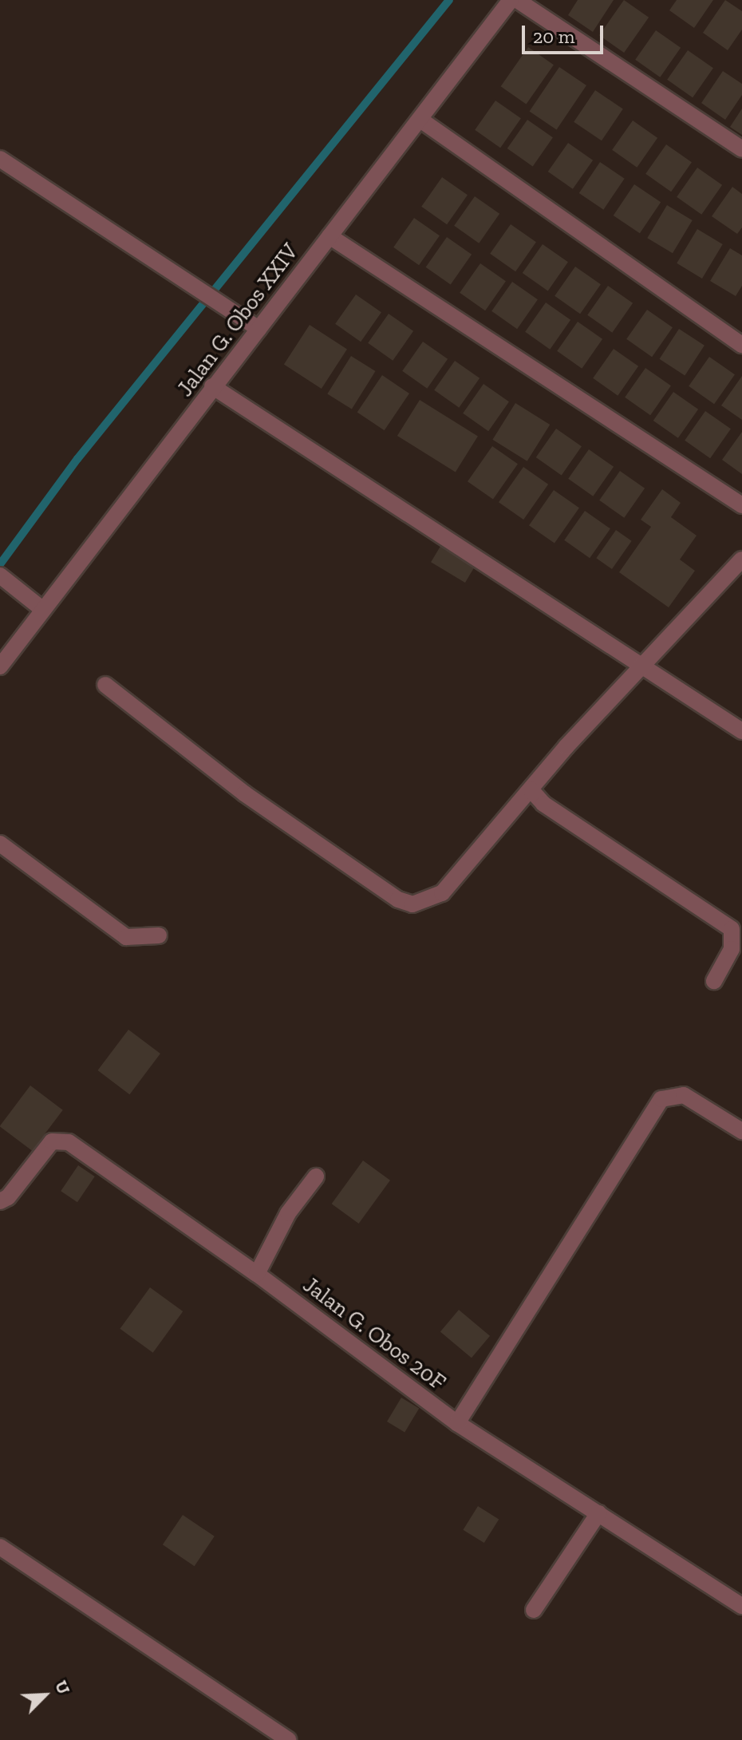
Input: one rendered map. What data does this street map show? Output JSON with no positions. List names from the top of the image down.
{
  "streets": {
    "street": ["Jalan G. Obos XXIV", "Jalan G. Obos 20F"]
  },
  "scale_bar": "20 m",
  "north": "top right"
}
